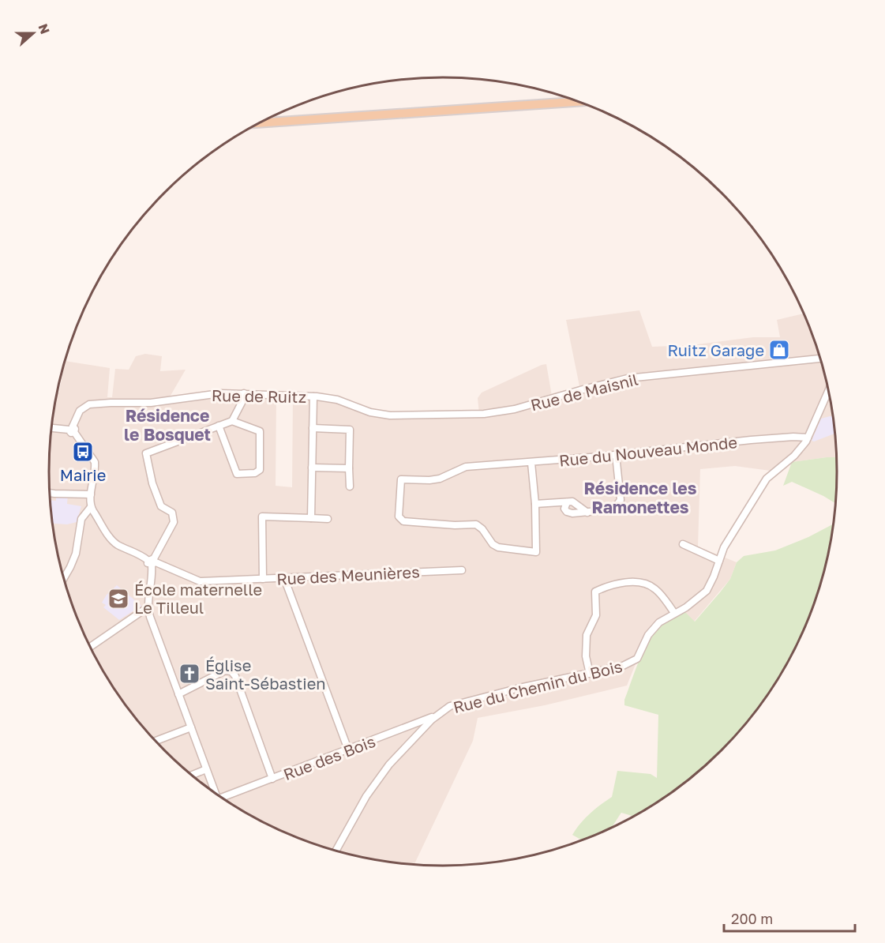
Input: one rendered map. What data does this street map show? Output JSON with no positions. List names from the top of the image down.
{
  "streets": {
    "street": [
      "Rue de Maisnil",
      "Rue de Ruitz",
      "Rue du Nouveau Monde",
      "Rue des Meunières",
      "Rue du Chemin du Bois",
      "Rue des Bois"
    ]
  },
  "crossings": [
    ["Rue de Maisnil", "Rue de Ruitz"],
    ["Rue du Nouveau Monde", "Rue du Chemin du Bois"],
    ["Rue du Chemin du Bois", "Rue des Bois"]
  ],
  "districts": ["Résidence le Bosquet", "Résidence les Ramonettes"],
  "places": {
    "shop": ["Ruitz Garage"],
    "bus stop": ["Mairie"],
    "school or university": ["École maternelle Le Tilleul"],
    "church": ["Église Saint-Sébastien"]
  },
  "scale_bar": "200 m",
  "north": "right"
}
